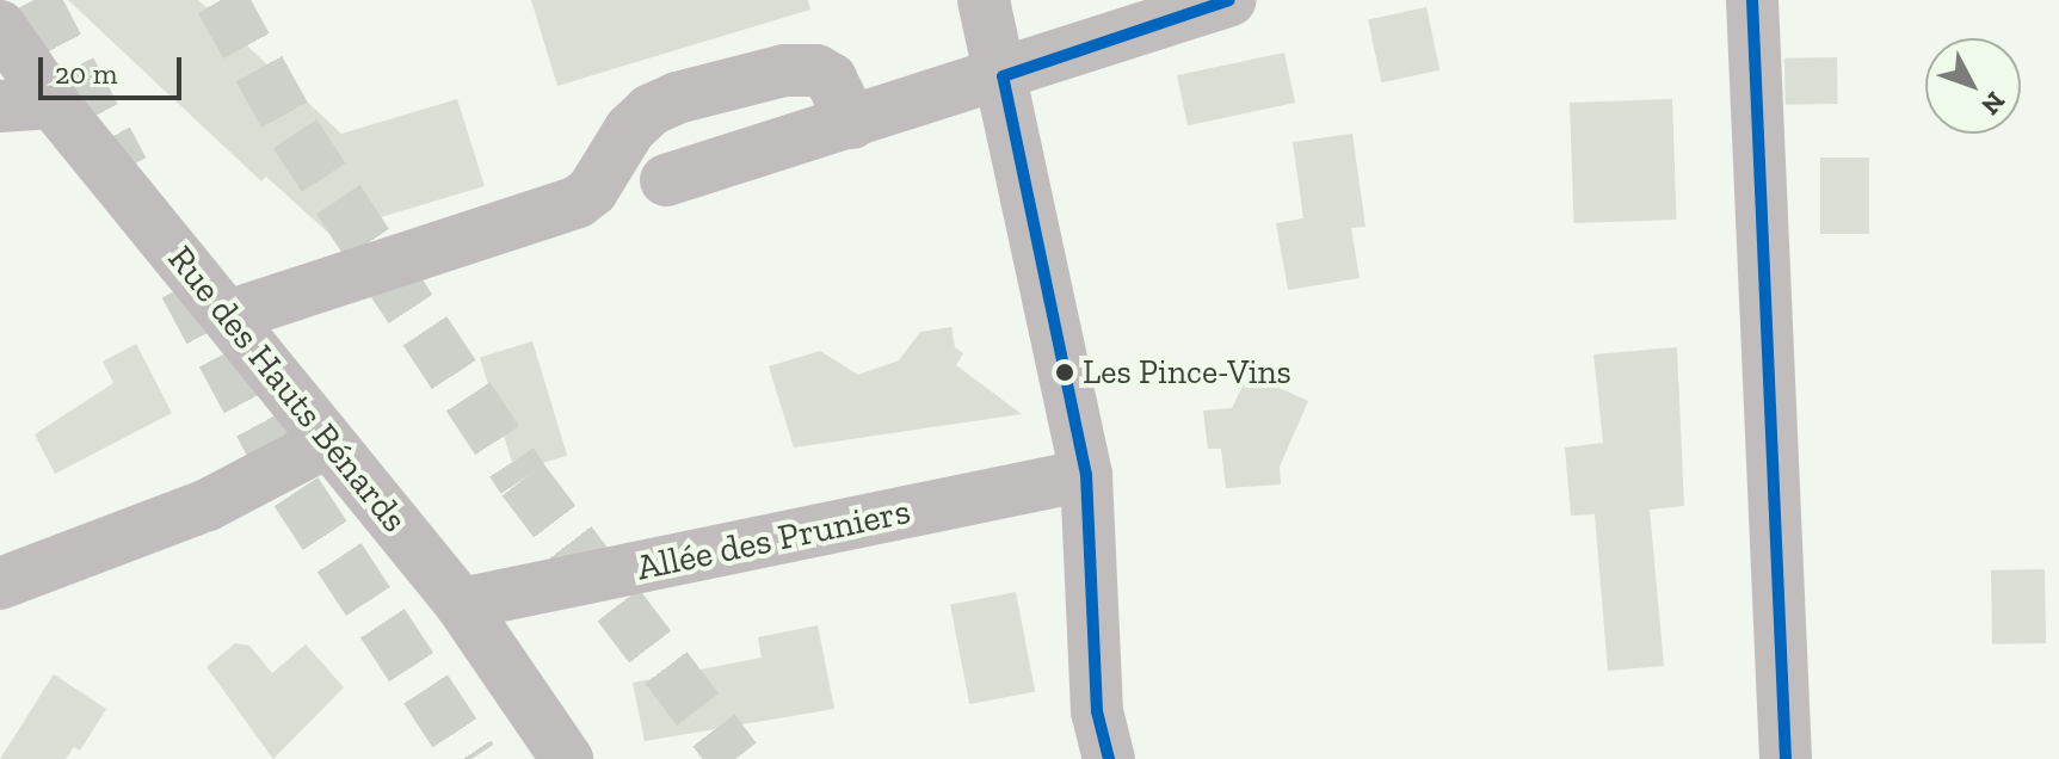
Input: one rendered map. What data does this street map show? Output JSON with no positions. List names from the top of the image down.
{
  "streets": {
    "street": ["Rue des Hauts Bénards", "Allée des Pruniers"]
  },
  "crossings": [
    ["Rue des Hauts Bénards", "Allée des Pruniers"]
  ],
  "places": ["Les Pince-Vins"],
  "scale_bar": "20 m",
  "north": "bottom right"
}
